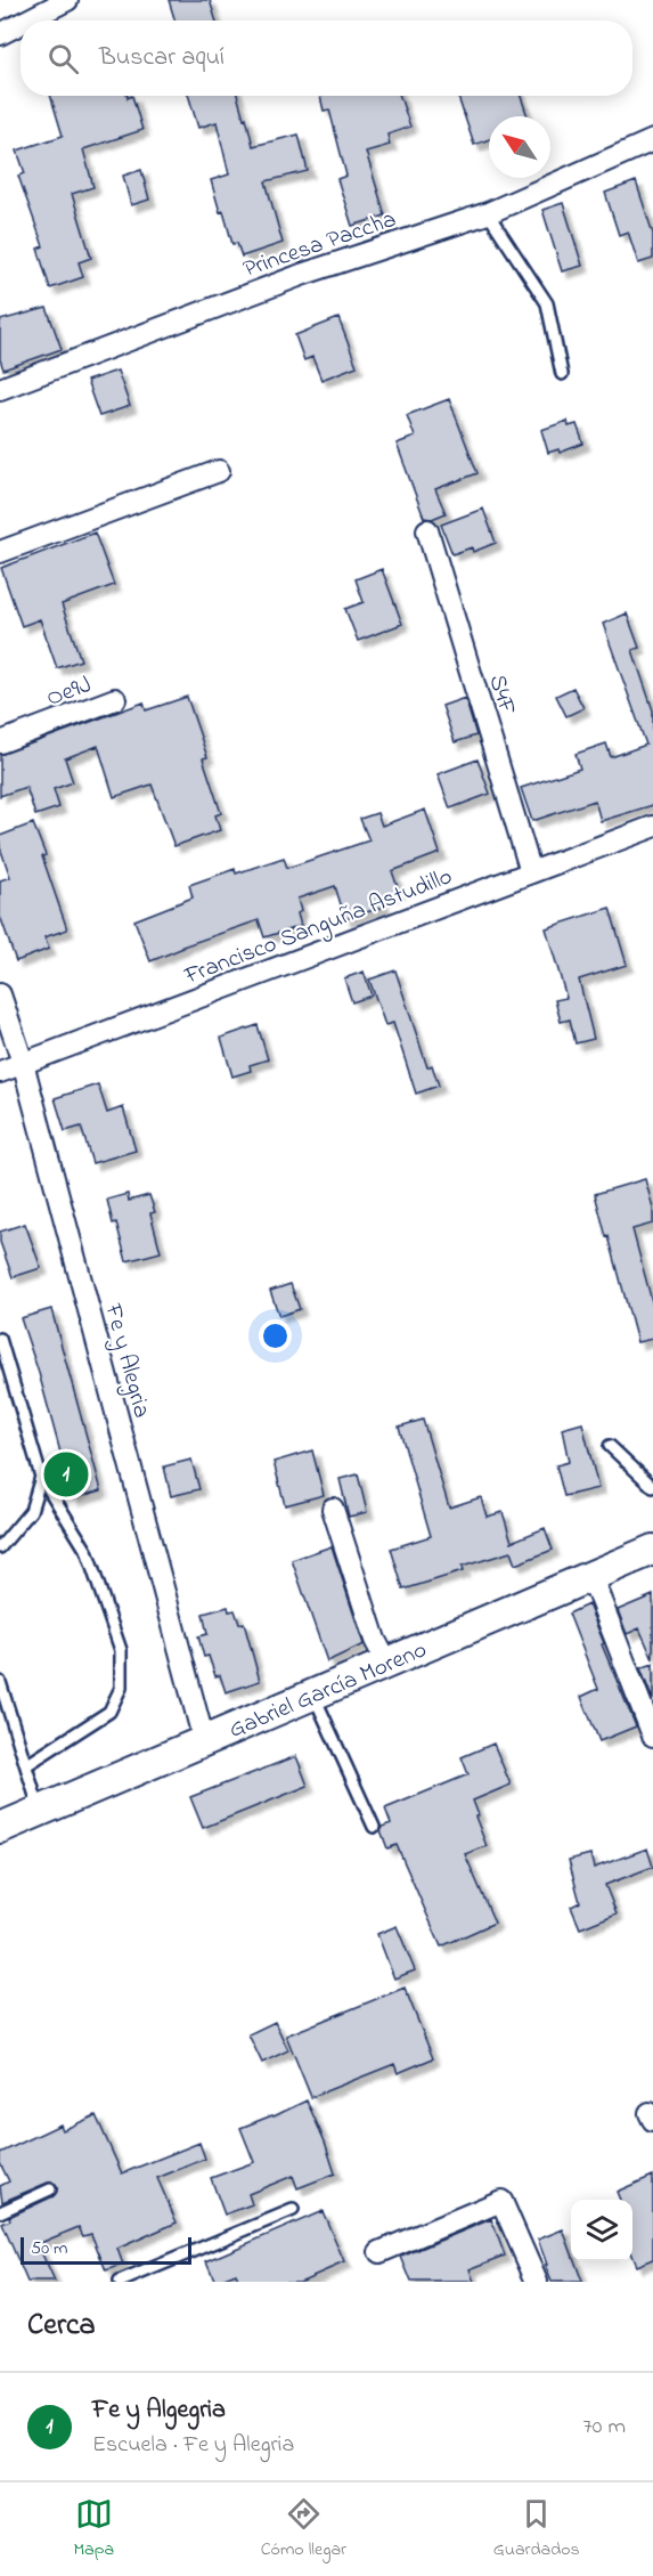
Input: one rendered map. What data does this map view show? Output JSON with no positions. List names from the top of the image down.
{
  "streets": {
    "street": [
      "Princesa Paccha",
      "Oe9J",
      "S4F",
      "Francisco Sanguña Astudillo",
      "Fe y Alegria",
      "Gabriel García Moreno"
    ]
  },
  "crossings": [
    ["S4F", "Francisco Sanguña Astudillo"],
    ["Francisco Sanguña Astudillo", "Fe y Alegria"],
    ["Fe y Alegria", "Gabriel García Moreno"]
  ],
  "scale_bar": "50 m",
  "north": "top left",
  "page": {
    "search": "Buscar aquí",
    "pins": "1",
    "scale": "50 m",
    "heading": "Cerca",
    "list": [
      {
        "mark": "1",
        "name": "Fe y Algegria",
        "note": "Escuela · Fe y Alegria",
        "value": "70 m"
      }
    ],
    "nav": ["Mapa", "Cómo llegar", "Guardados"]
  }
}
